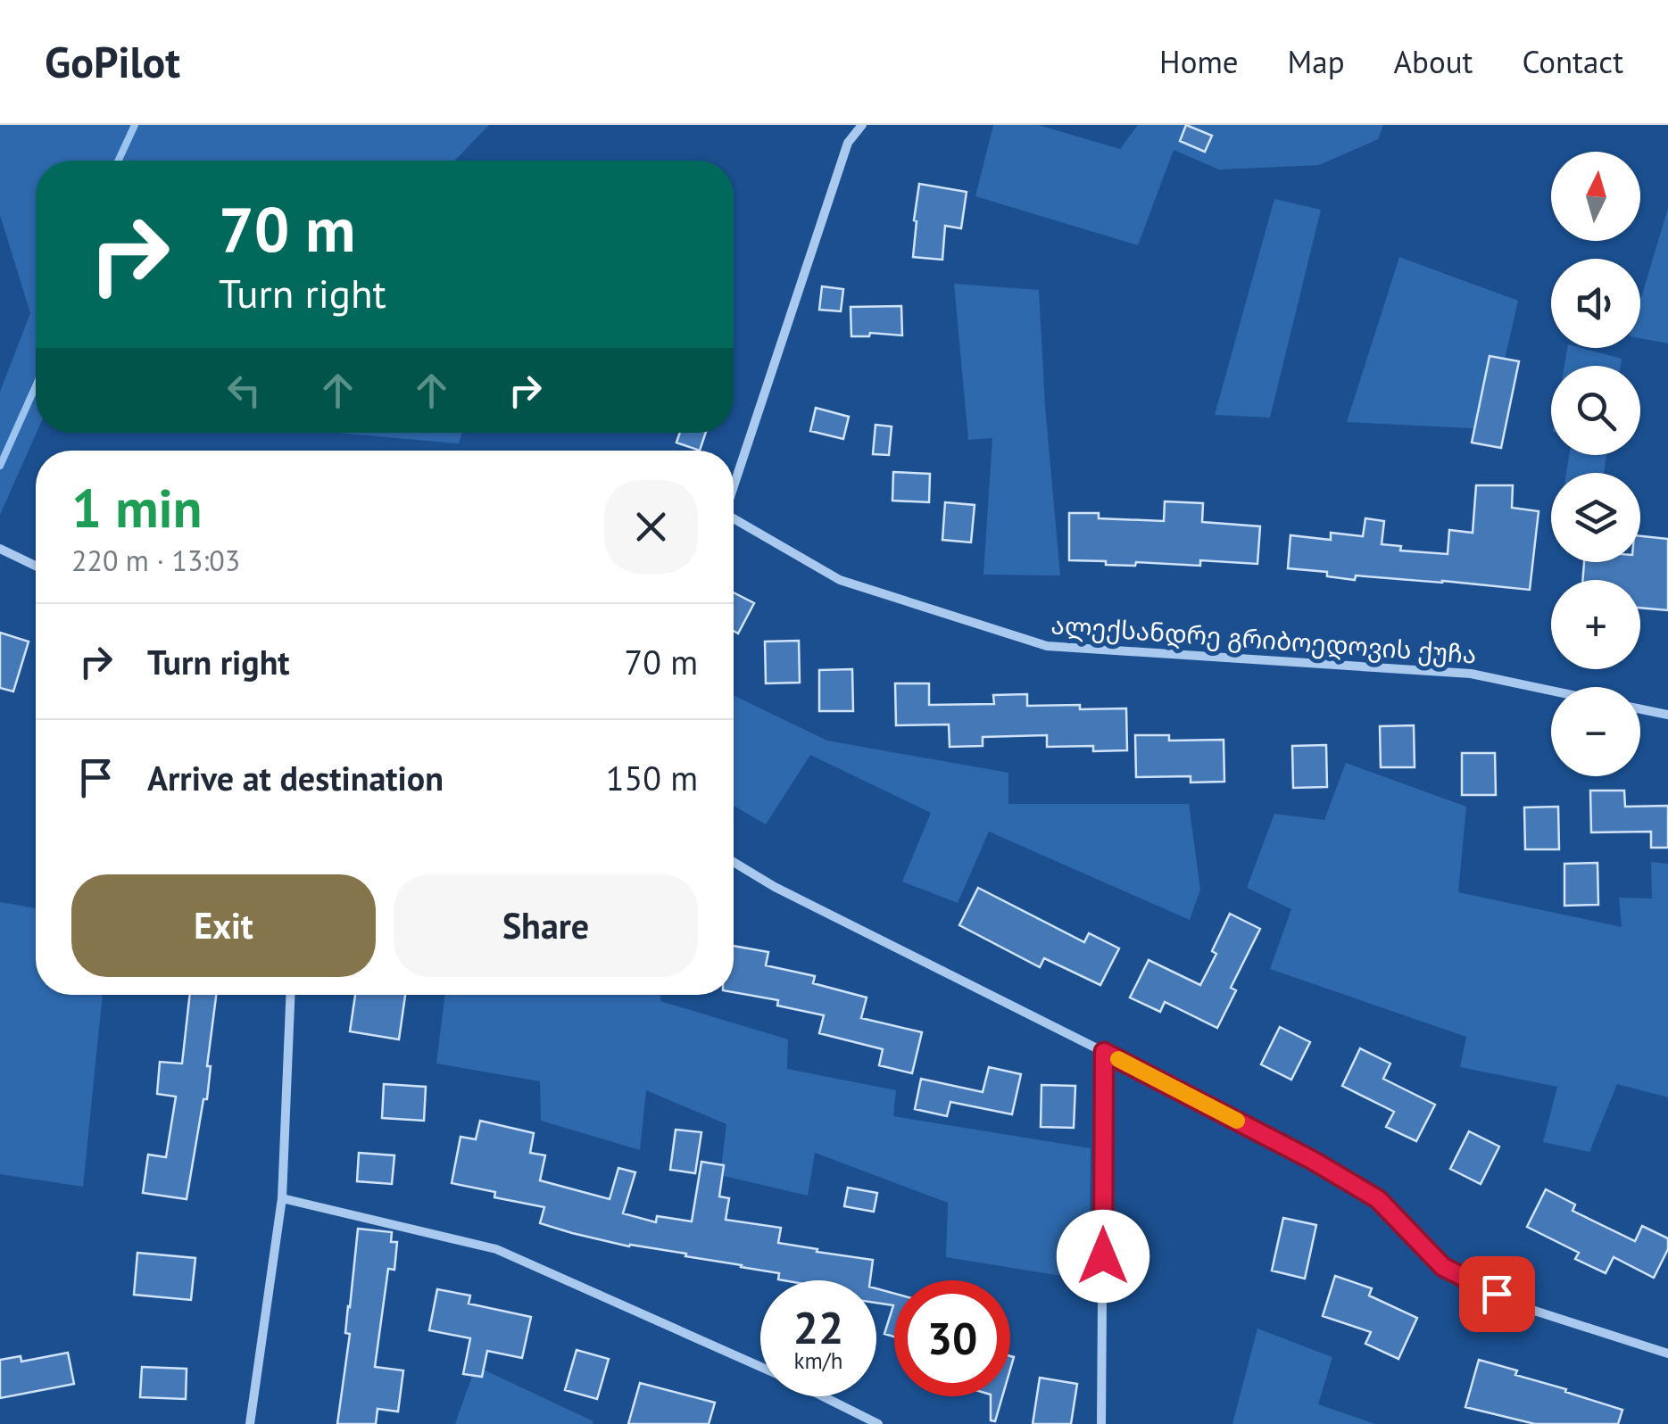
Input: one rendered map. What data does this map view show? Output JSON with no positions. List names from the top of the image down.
{
  "streets": {
    "street": ["ალექსანდრე გრიბოედოვის ქუჩა"]
  },
  "north": "top",
  "page": {
    "header": "GoPilot",
    "nav": [
      "Home",
      "Map",
      "About",
      "Contact"
    ],
    "map_buttons": ["+", "−"],
    "turn": ["70 m", "Turn right"],
    "heading": ["1 min", "220 m · 13:03"],
    "list": [
      {
        "name": "Turn right",
        "value": "70 m"
      },
      {
        "name": "Arrive at destination",
        "value": "150 m"
      }
    ],
    "buttons": ["Exit", "Share"],
    "speed": "22 km/h",
    "limit": "30"
  }
}
